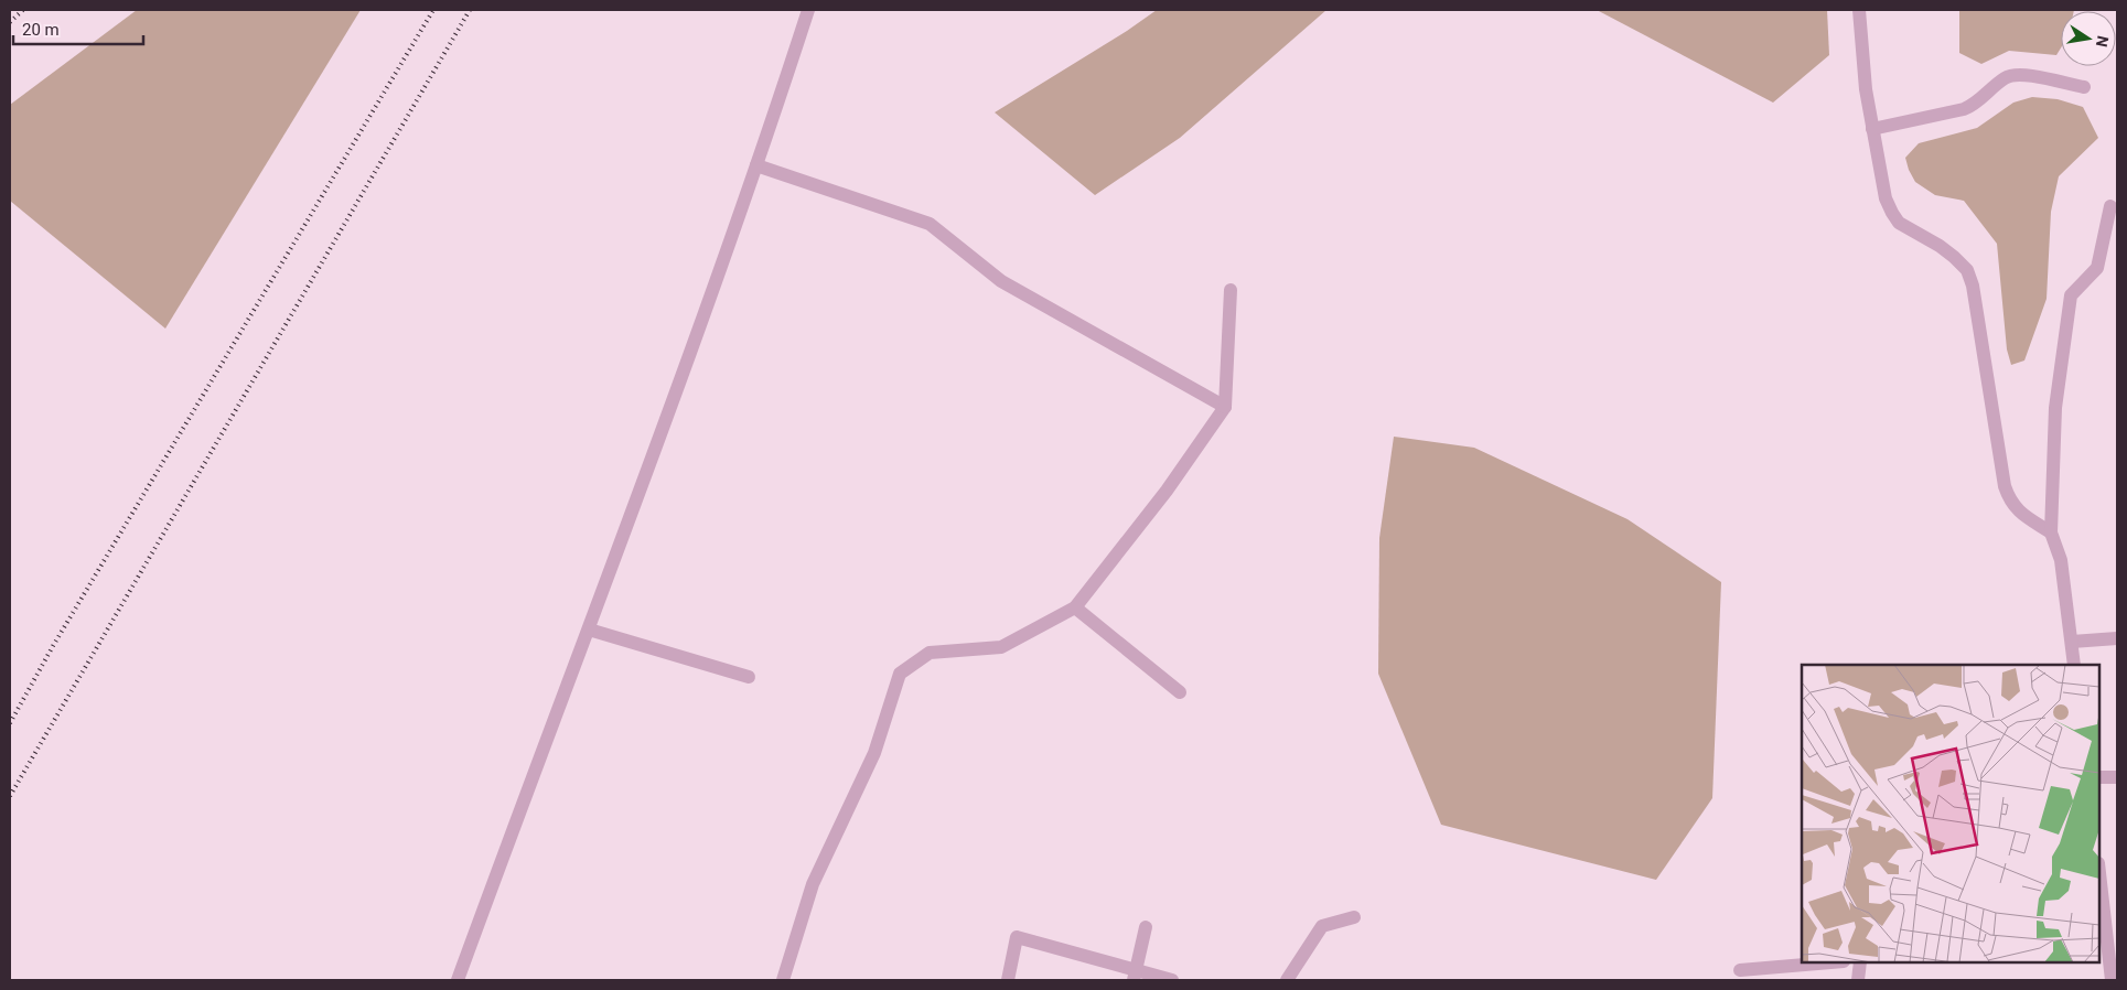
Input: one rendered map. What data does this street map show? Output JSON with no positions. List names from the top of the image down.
{
  "scale_bar": "20 m",
  "north": "right"
}
